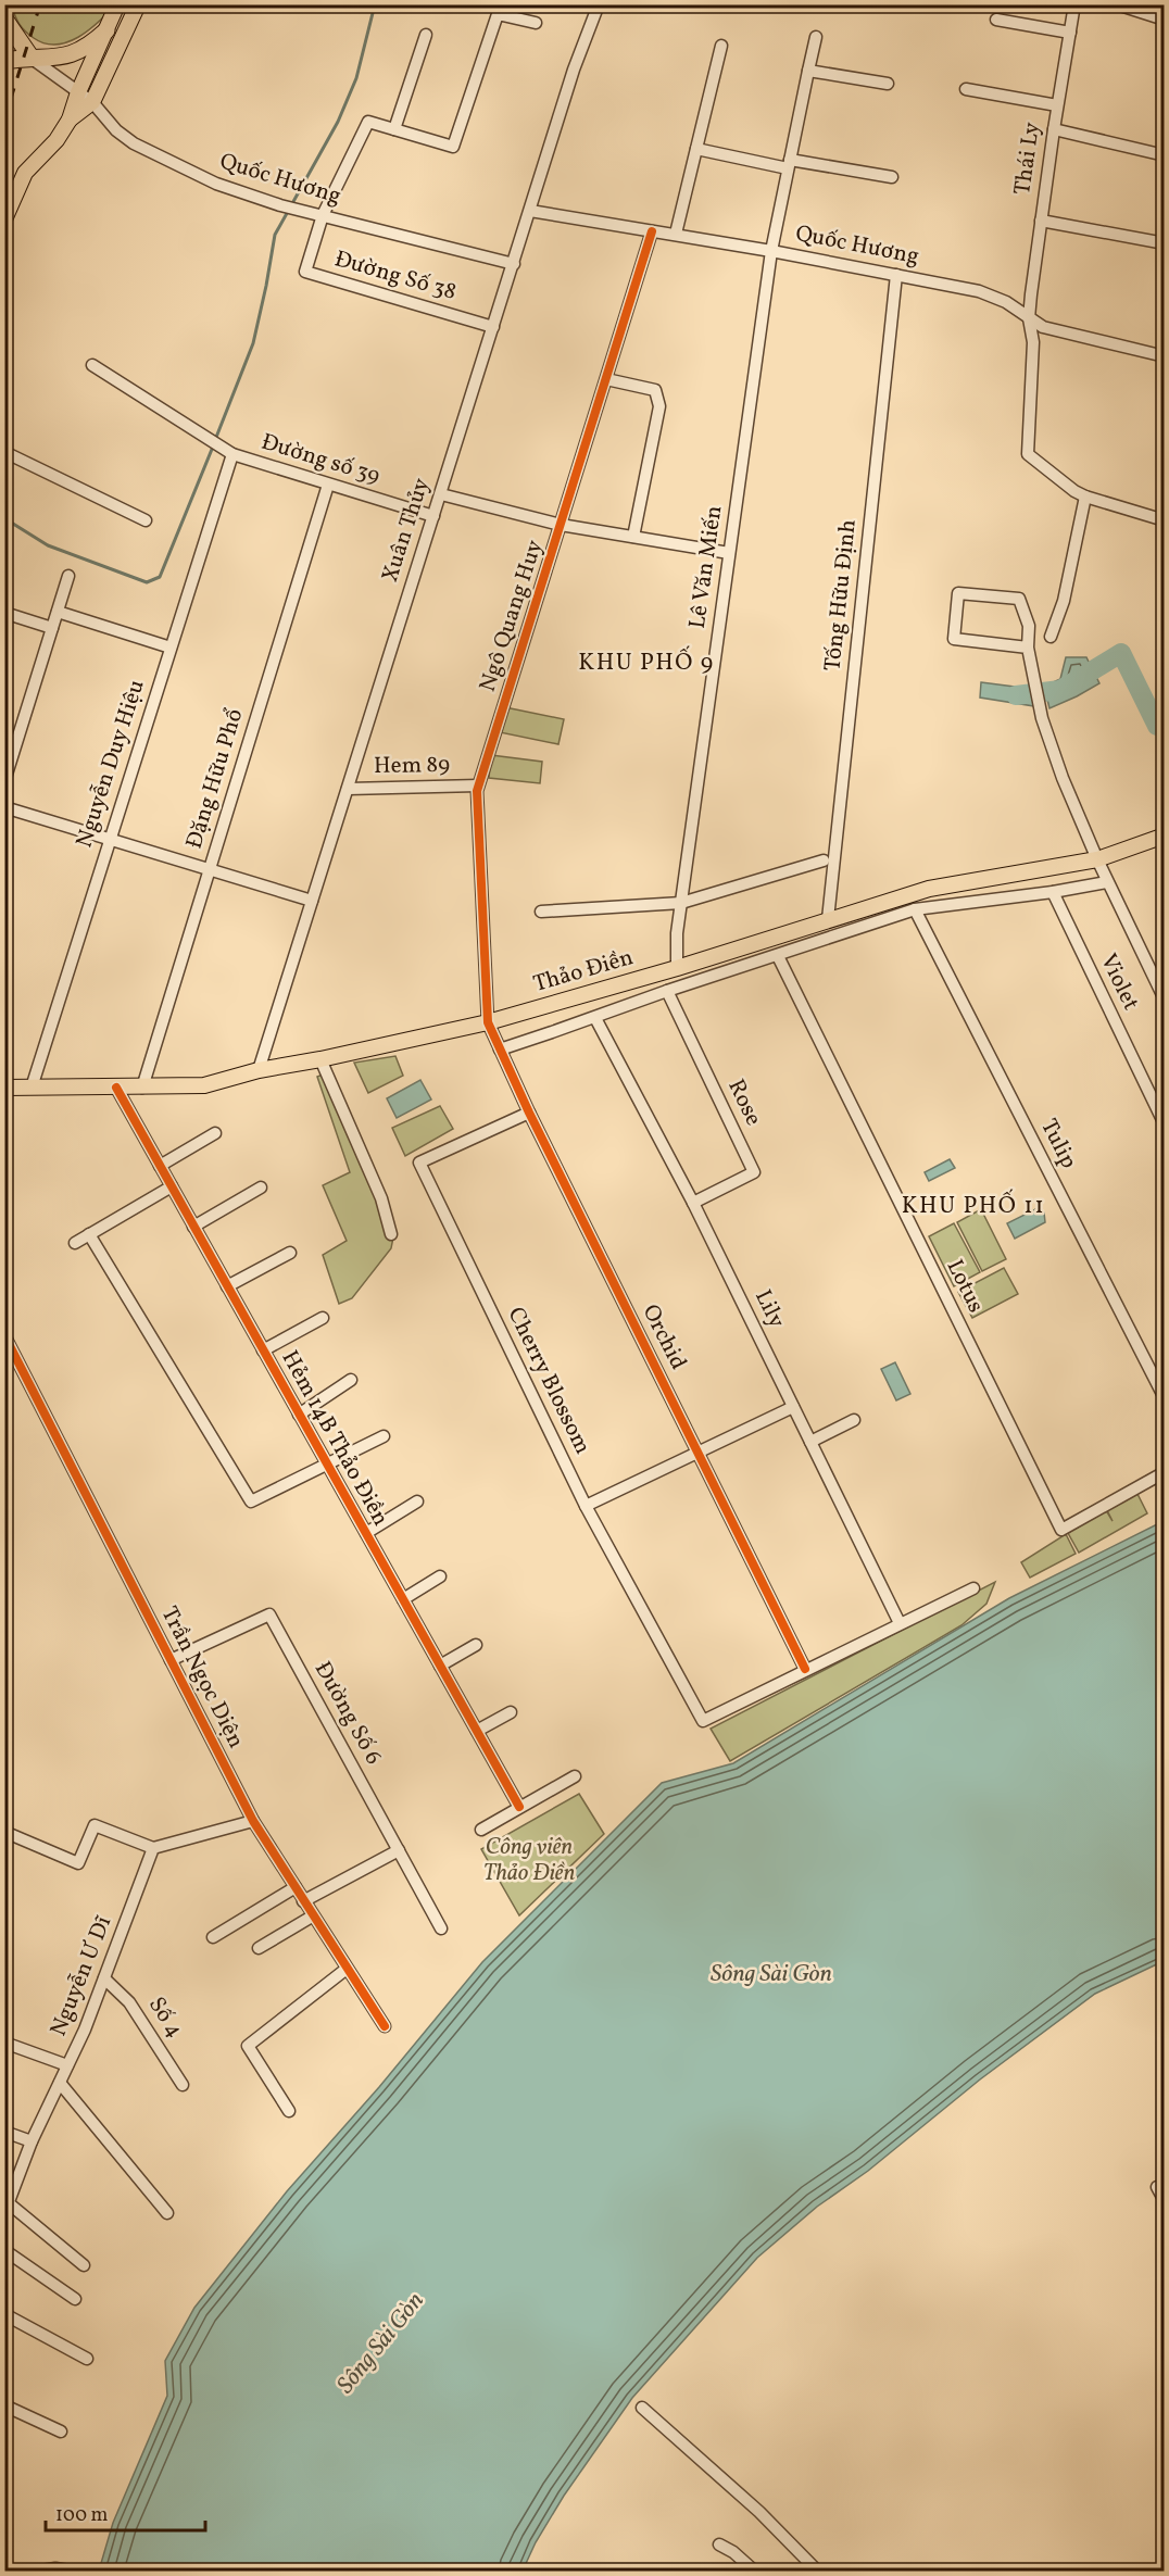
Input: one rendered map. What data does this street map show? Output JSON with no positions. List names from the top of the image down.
{
  "streets": {
    "main road": ["Thảo Điền"],
    "street": [
      "Thái Ly",
      "Quốc Hương",
      "Đường Số 38",
      "Đường số 39",
      "Xuân Thủy",
      "Lê Văn Miến",
      "Tống Hữu Định",
      "Ngô Quang Huy",
      "Nguyễn Duy Hiệu",
      "Hem 89",
      "Đặng Hữu Phổ",
      "Violet",
      "Rose",
      "Tulip",
      "Lotus",
      "Lily",
      "Orchid",
      "Cherry Blossom",
      "Hẻm 14B Thảo Điền",
      "Trần Ngọc Diện",
      "Đường Số 6",
      "Nguyễn Ư Dĩ",
      "Số 4"
    ]
  },
  "crossings": [
    ["Thái Ly", "Quốc Hương"],
    ["Quốc Hương", "Đường Số 38"],
    ["Quốc Hương", "Xuân Thủy"],
    ["Quốc Hương", "Lê Văn Miến"],
    ["Quốc Hương", "Tống Hữu Định"],
    ["Quốc Hương", "Ngô Quang Huy"],
    ["Đường Số 38", "Xuân Thủy"],
    ["Đường số 39", "Xuân Thủy"],
    ["Đường số 39", "Nguyễn Duy Hiệu"],
    ["Đường số 39", "Đặng Hữu Phổ"],
    ["Xuân Thủy", "Hem 89"],
    ["Xuân Thủy", "Thảo Điền"],
    ["Lê Văn Miến", "Thảo Điền"],
    ["Tống Hữu Định", "Thảo Điền"],
    ["Ngô Quang Huy", "Hem 89"],
    ["Ngô Quang Huy", "Thảo Điền"],
    ["Ngô Quang Huy", "Orchid"],
    ["Nguyễn Duy Hiệu", "Thảo Điền"],
    ["Đặng Hữu Phổ", "Thảo Điền"],
    ["Thảo Điền", "Orchid"],
    ["Thảo Điền", "Hẻm 14B Thảo Điền"],
    ["Rose", "Lily"],
    ["Orchid", "Cherry Blossom"],
    ["Trần Ngọc Diện", "Đường Số 6"],
    ["Nguyễn Ư Dĩ", "Số 4"]
  ],
  "districts": ["KHU PHỐ 9", "KHU PHỐ 11"],
  "water": ["Sông Sài Gòn"],
  "parks": ["Công viên Thảo Điền"],
  "scale_bar": "100 m"
}
